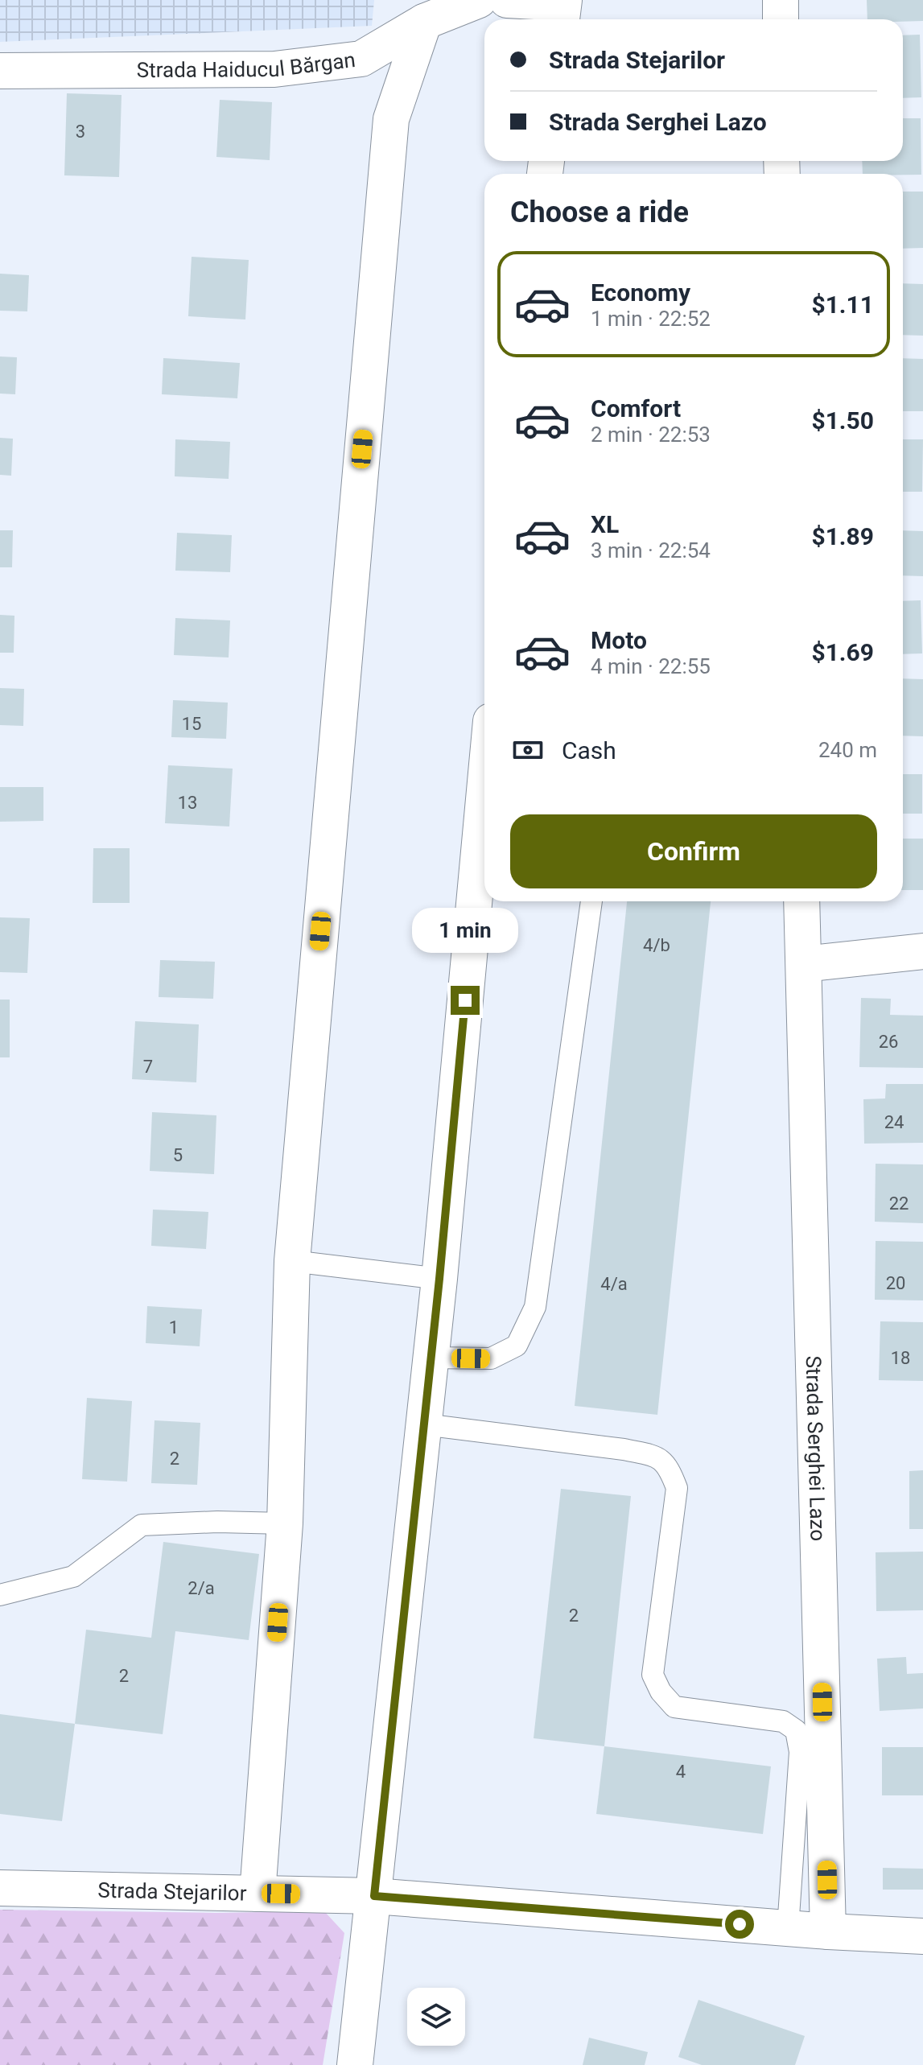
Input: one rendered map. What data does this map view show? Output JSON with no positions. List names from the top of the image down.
{
  "streets": {
    "street": ["Strada Haiducul Bărgan", "Strada Serghei Lazo", "Strada Stejarilor"]
  },
  "crossings": [
    ["Strada Serghei Lazo", "Strada Stejarilor"]
  ],
  "house_numbers": [
    "3",
    "15",
    "13",
    "4/b",
    "26",
    "7",
    "24",
    "5",
    "22",
    "20",
    "4/a",
    "1",
    "18",
    "2",
    "2/a",
    "2",
    "2",
    "4"
  ],
  "page": {
    "banner": ["Strada Stejarilor", "Strada Serghei Lazo"],
    "heading": "Choose a ride",
    "list": [
      {
        "name": "Economy",
        "note": "1 min · 22:52",
        "value": "$1.11"
      },
      {
        "name": "Comfort",
        "note": "2 min · 22:53",
        "value": "$1.50"
      },
      {
        "name": "XL",
        "note": "3 min · 22:54",
        "value": "$1.89"
      },
      {
        "name": "Moto",
        "note": "4 min · 22:55",
        "value": "$1.69"
      }
    ],
    "pay": ["Cash", "240 m"],
    "buttons": "Confirm",
    "bubble": "1 min"
  }
}
